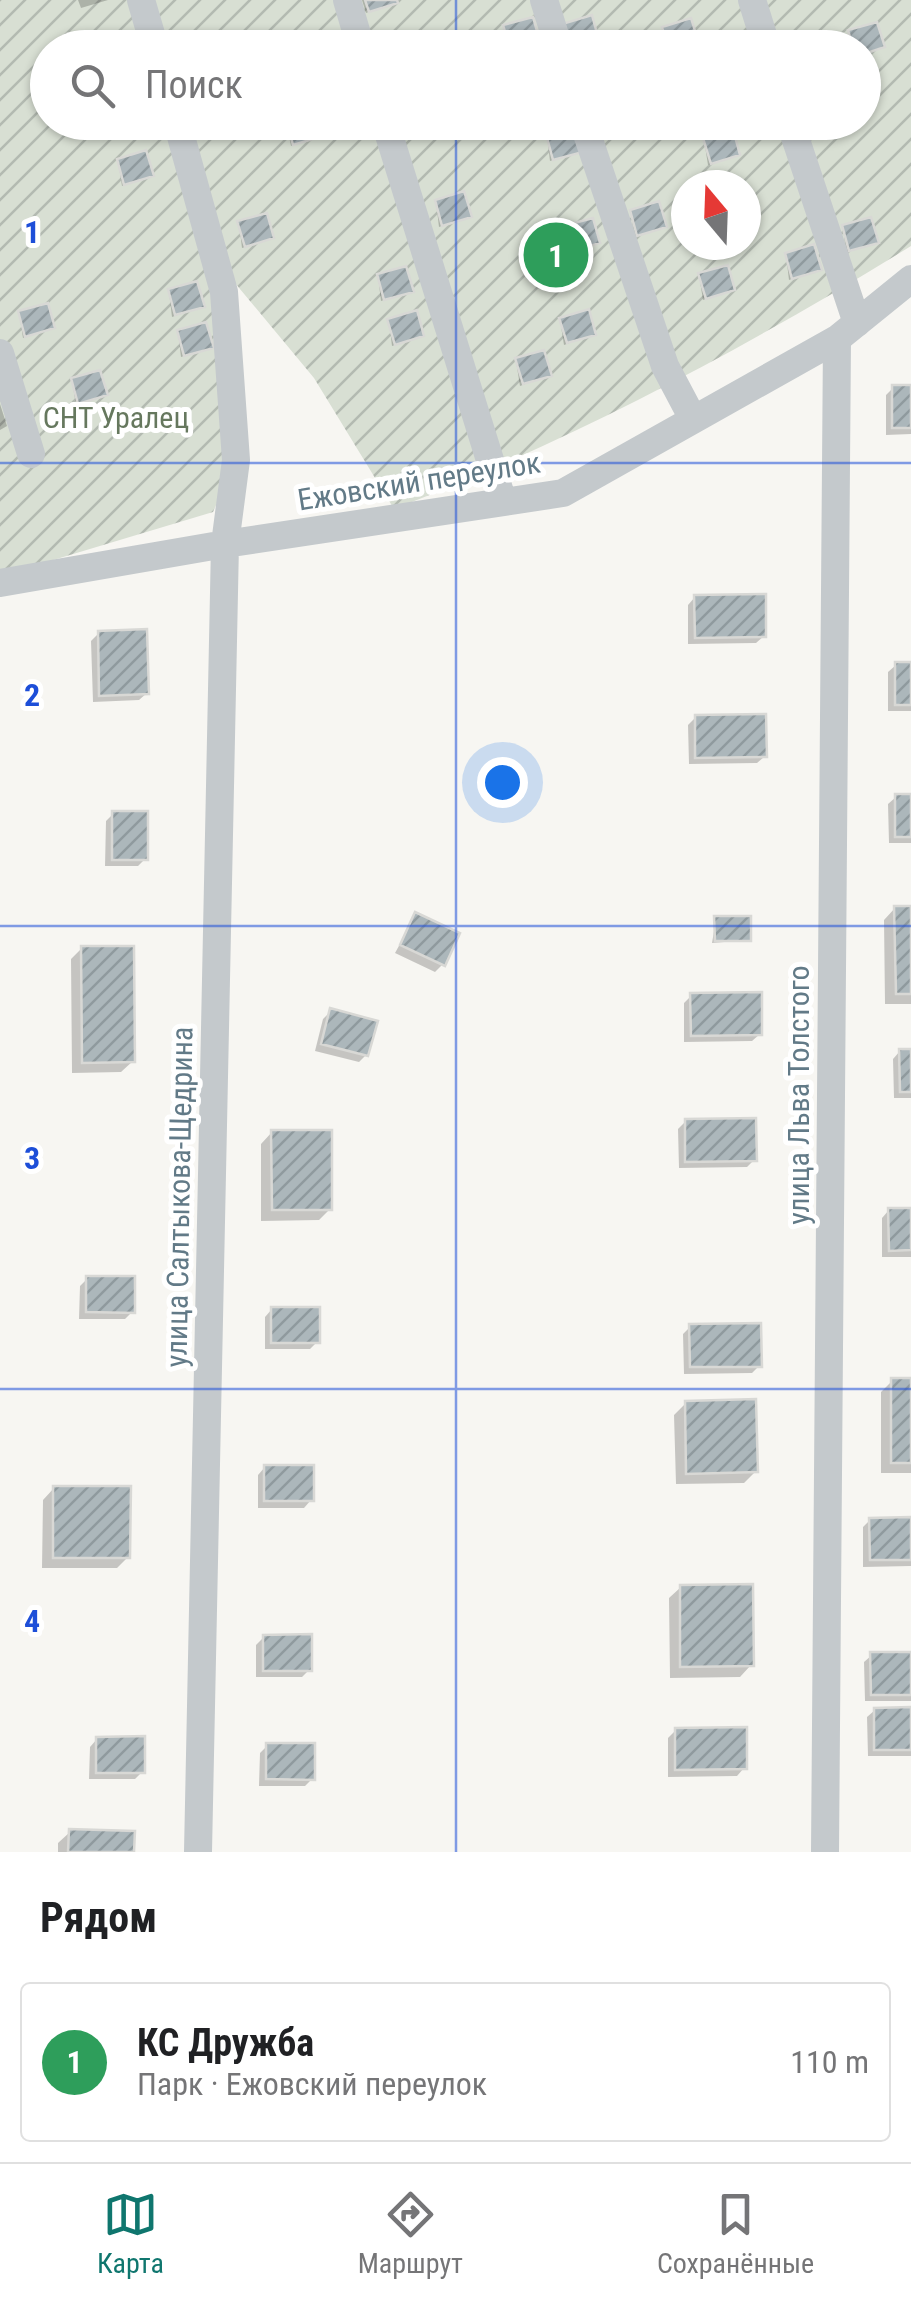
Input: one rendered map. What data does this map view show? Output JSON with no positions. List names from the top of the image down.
{
  "streets": {
    "street": ["Ежовский переулок", "улица Льва Толстого", "улица Салтыкова-Щедрина"]
  },
  "crossings": [
    ["Ежовский переулок", "улица Льва Толстого"],
    ["Ежовский переулок", "улица Салтыкова-Щедрина"]
  ],
  "parks": ["СНТ Уралец"],
  "north": "top",
  "page": {
    "search": "Поиск",
    "pins": "1",
    "heading": "Рядом",
    "list": [
      {
        "mark": "1",
        "name": "КС Дружба",
        "note": "Парк · Ежовский переулок",
        "value": "110 m"
      }
    ],
    "nav": ["Карта", "Маршрут", "Сохранённые"]
  },
  "grid": {
    "rows": [
      "1",
      "2",
      "3",
      "4"
    ]
  }
}
